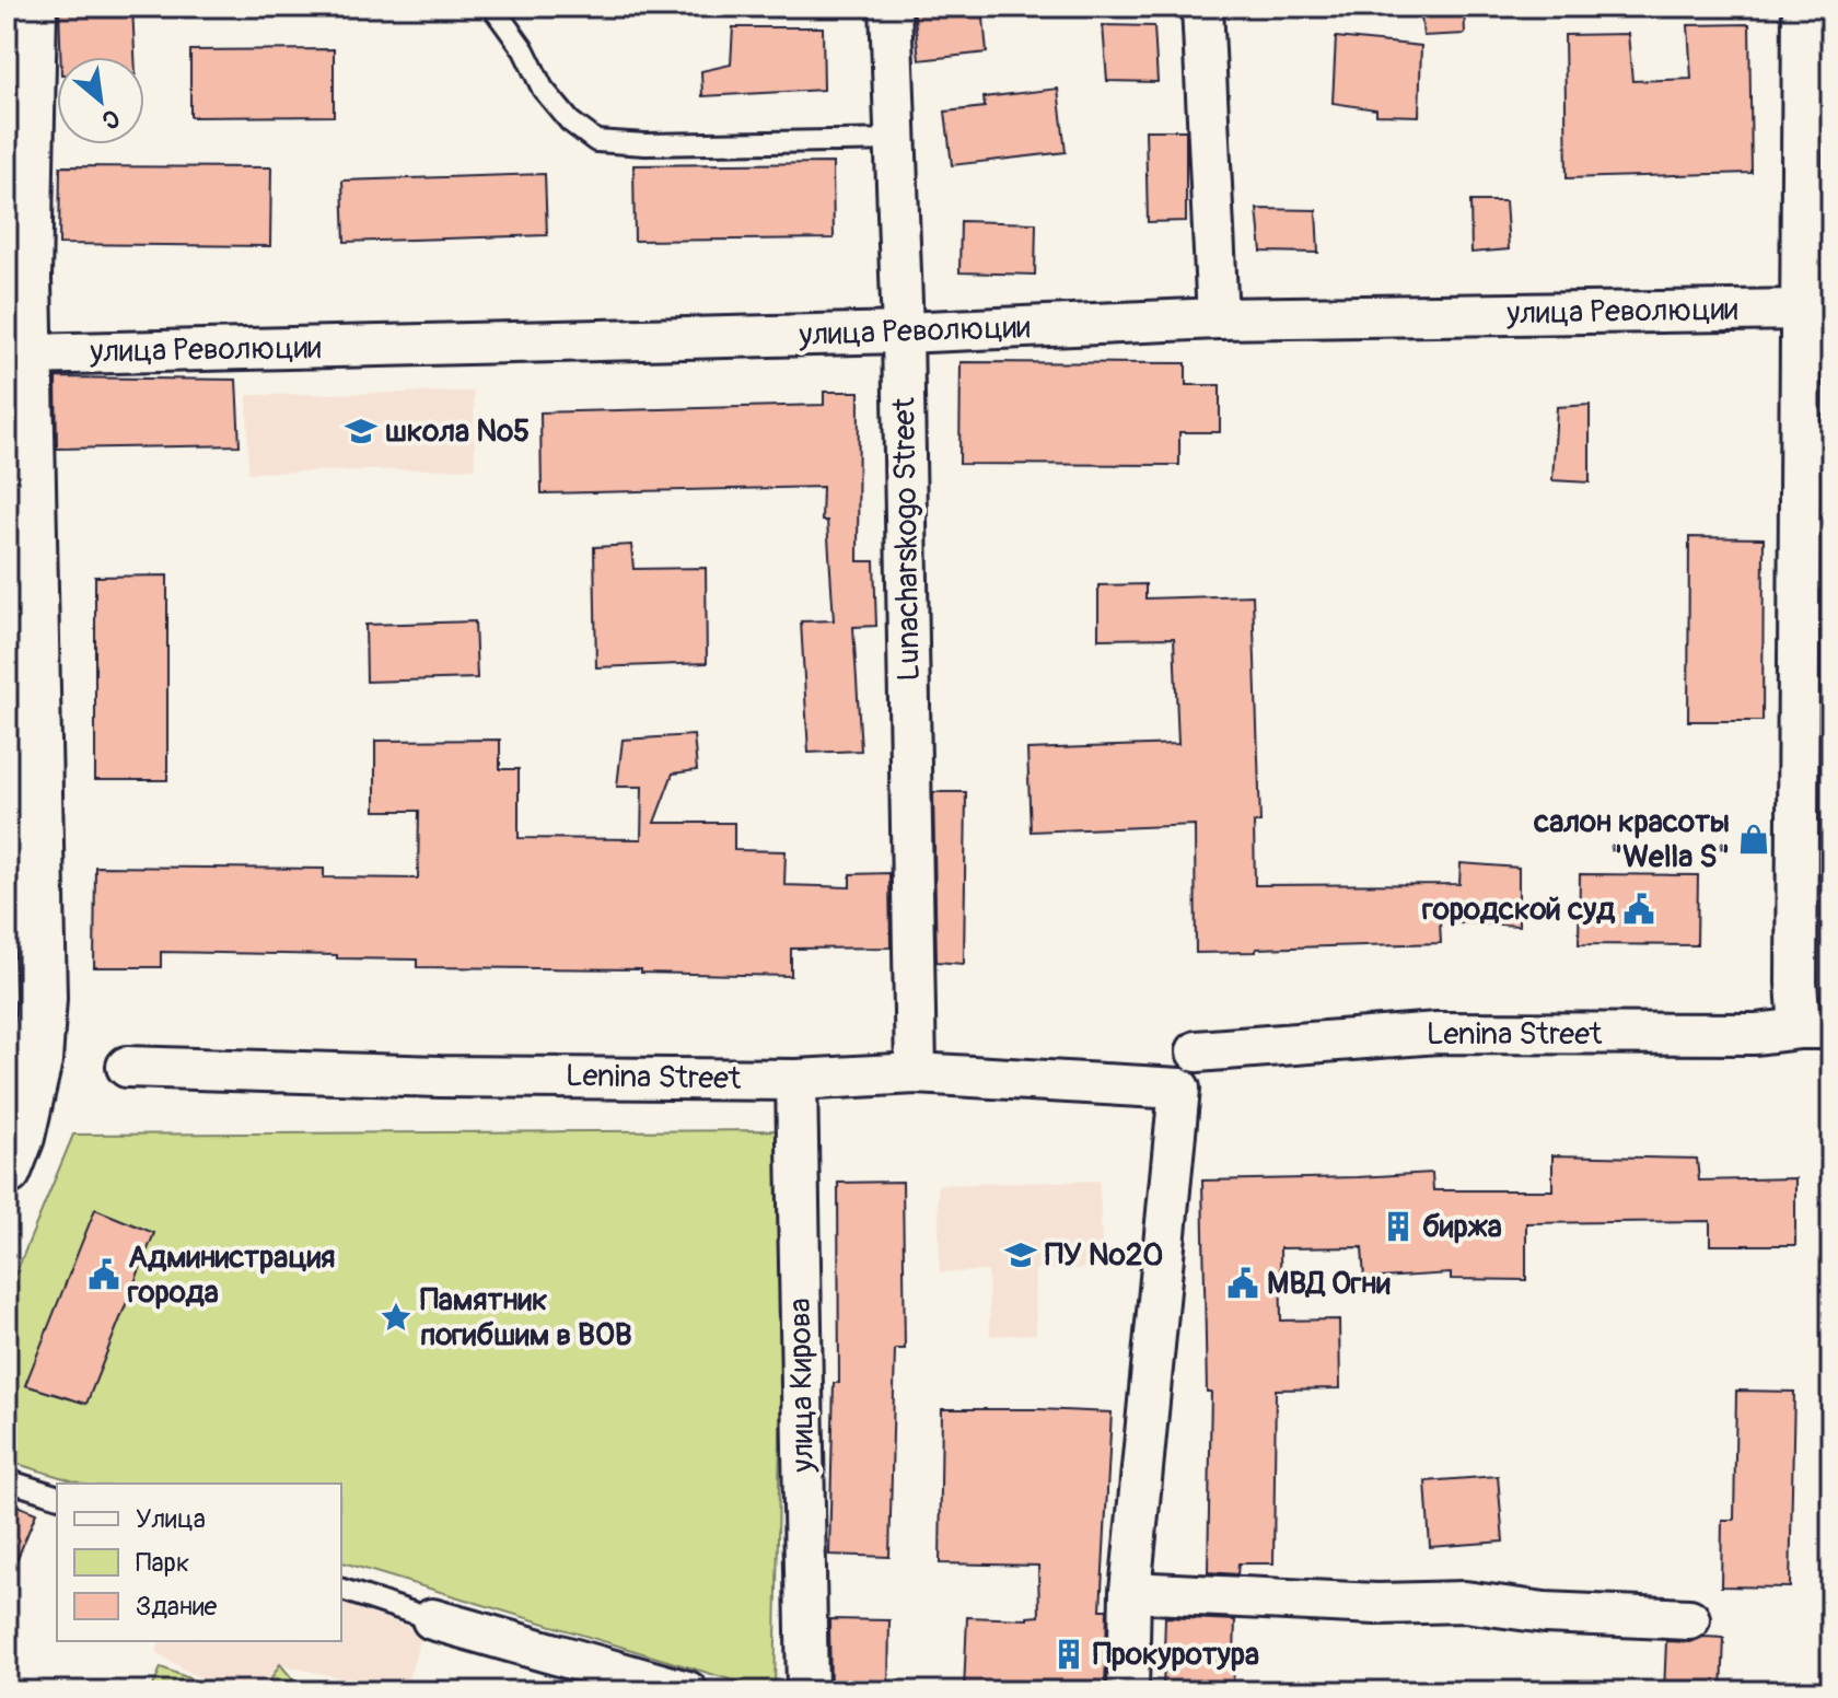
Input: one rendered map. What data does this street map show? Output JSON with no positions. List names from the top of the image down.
{
  "streets": {
    "street": [
      "улица Революции",
      "Lunacharskogo Street",
      "Lenina Street",
      "улица Кирова"
    ]
  },
  "crossings": [
    ["улица Революции", "Lunacharskogo Street"],
    ["Lunacharskogo Street", "Lenina Street"],
    ["Lenina Street", "улица Кирова"]
  ],
  "places": {
    "school or university": ["школа №5", "ПУ №20"],
    "shop": ["салон красоты \"Wella S\""],
    "public building": ["городской суд", "Администрация города", "МВД Огни"],
    "building": ["биржа", "Прокуротура"],
    "place": ["Памятник погибшим в ВОВ"]
  },
  "legend": ["Улица", "Парк", "Здание"],
  "north": "bottom right"
}
